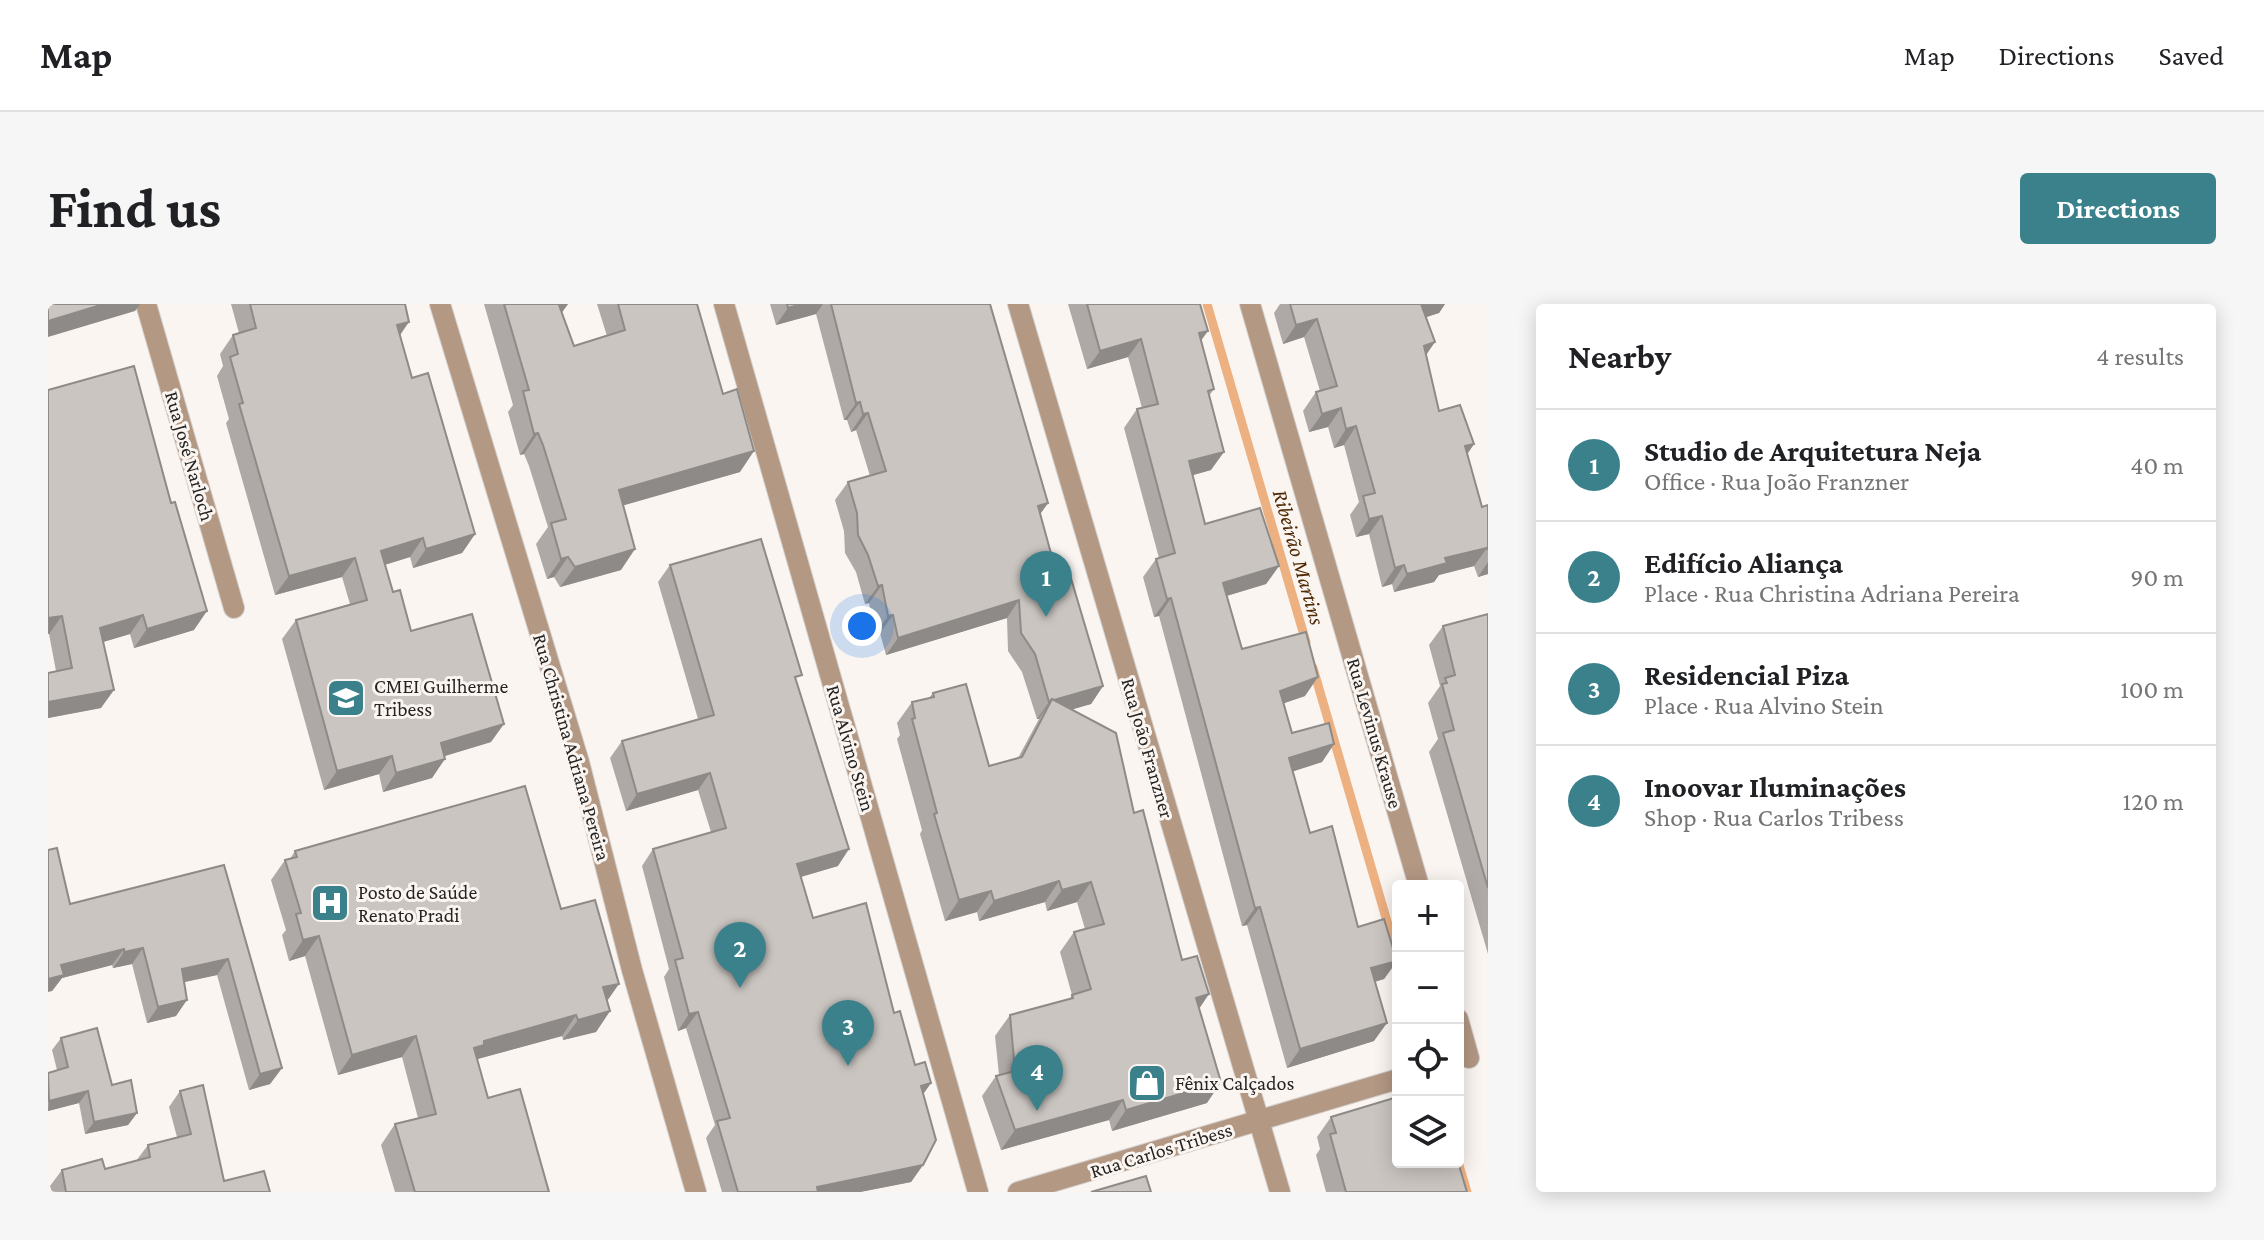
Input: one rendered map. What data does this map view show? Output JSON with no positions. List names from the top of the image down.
{
  "streets": {
    "street": [
      "Rua José Narloch",
      "Rua Levinus Krause",
      "Rua Christina Adriana Pereira",
      "Rua Alvino Stein",
      "Rua João Franzner",
      "Rua Carlos Tribess"
    ]
  },
  "crossings": [
    ["Rua João Franzner", "Rua Carlos Tribess"]
  ],
  "water": ["Ribeirão Martins"],
  "places": {
    "school or university": ["CMEI Guilherme Tribess"],
    "hospital": ["Posto de Saúde Renato Pradi"],
    "shop": ["Fênix Calçados"]
  },
  "page": {
    "header": "Map",
    "nav": ["Map", "Directions", "Saved"],
    "buttons": "Directions",
    "title": "Find us",
    "heading": ["Nearby", "4 results"],
    "list": [
      {
        "mark": "1",
        "name": "Studio de Arquitetura Neja",
        "note": "Office · Rua João Franzner",
        "value": "40 m"
      },
      {
        "mark": "2",
        "name": "Edifício Aliança",
        "note": "Place · Rua Christina Adriana Pereira",
        "value": "90 m"
      },
      {
        "mark": "3",
        "name": "Residencial Piza",
        "note": "Place · Rua Alvino Stein",
        "value": "100 m"
      },
      {
        "mark": "4",
        "name": "Inoovar Iluminações",
        "note": "Shop · Rua Carlos Tribess",
        "value": "120 m"
      }
    ],
    "pins": [
      "1",
      "2",
      "3",
      "4"
    ],
    "map_buttons": ["+", "−"]
  }
}
